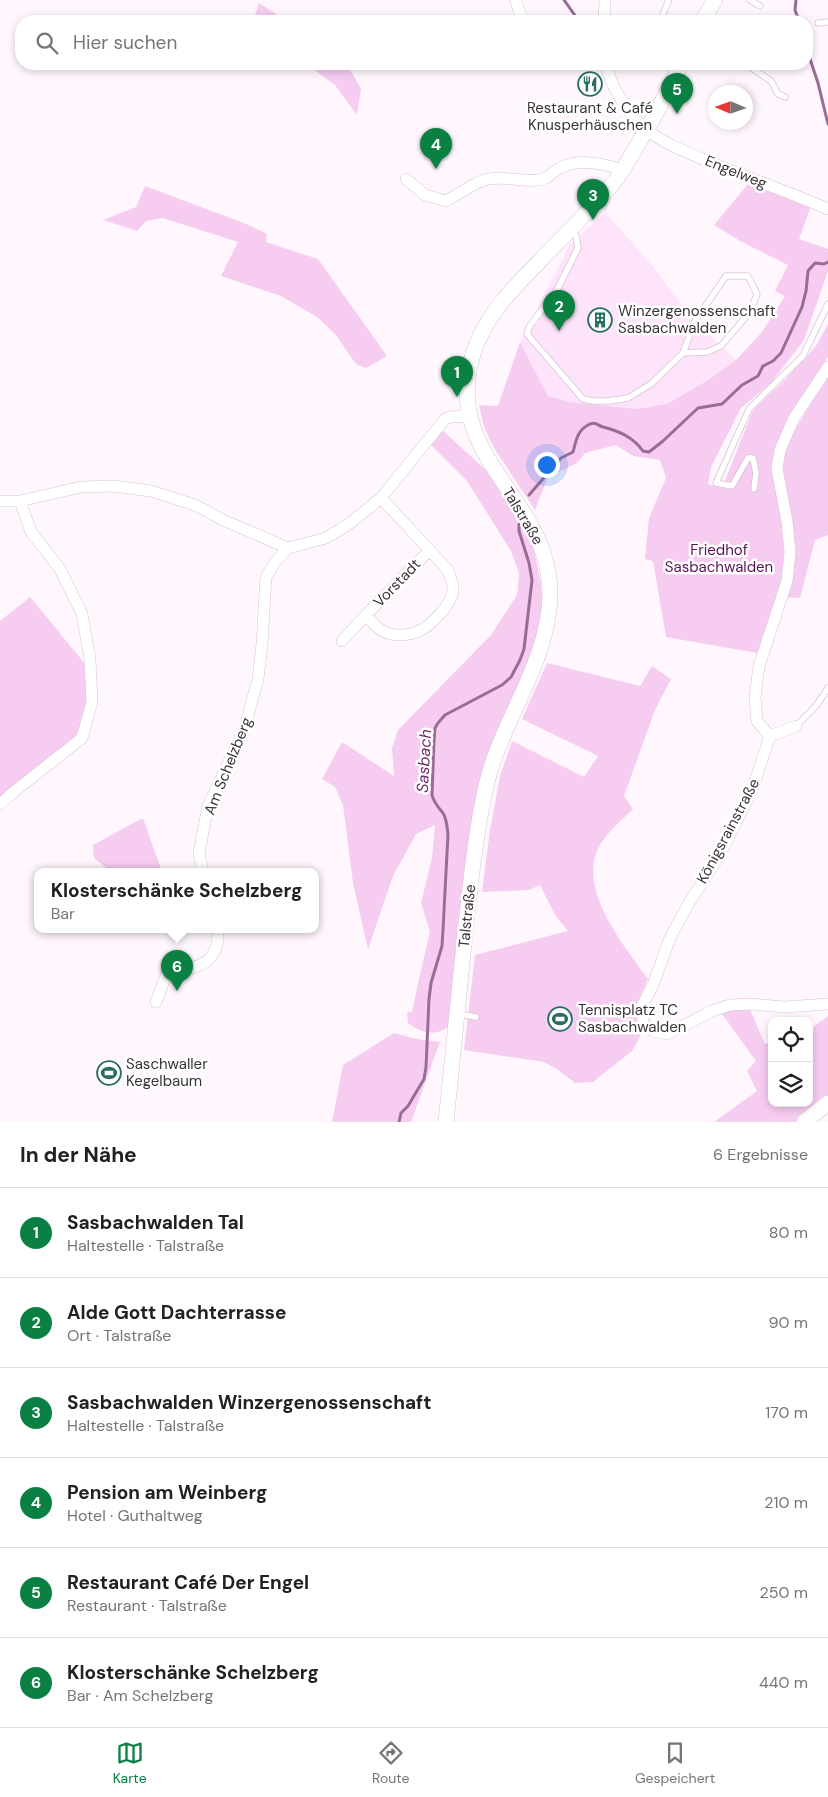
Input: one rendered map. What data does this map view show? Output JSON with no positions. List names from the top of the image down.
{
  "streets": {
    "main road": ["Talstraße"],
    "street": [
      "Engelweg",
      "Vorstadt",
      "Am Schelzberg",
      "Königsrainstraße"
    ]
  },
  "crossings": [
    ["Engelweg", "Talstraße"]
  ],
  "water": ["Sasbach"],
  "parks": ["Friedhof Sasbachwalden"],
  "places": {
    "restaurant": ["Restaurant & Café Knusperhäuschen"],
    "building": ["Winzergenossenschaft Sasbachwalden"],
    "sports": ["Tennisplatz TC Sasbachwalden", "Saschwaller Kegelbaum"]
  },
  "north": "left",
  "page": {
    "search": "Hier suchen",
    "pins": [
      "5",
      "4",
      "3",
      "2",
      "1",
      "6"
    ],
    "popup": ["Klosterschänke Schelzberg", "Bar"],
    "heading": ["In der Nähe", "6 Ergebnisse"],
    "list": [
      {
        "mark": "1",
        "name": "Sasbachwalden Tal",
        "note": "Haltestelle · Talstraße",
        "value": "80 m"
      },
      {
        "mark": "2",
        "name": "Alde Gott Dachterrasse",
        "note": "Ort · Talstraße",
        "value": "90 m"
      },
      {
        "mark": "3",
        "name": "Sasbachwalden Winzergenossenschaft",
        "note": "Haltestelle · Talstraße",
        "value": "170 m"
      },
      {
        "mark": "4",
        "name": "Pension am Weinberg",
        "note": "Hotel · Guthaltweg",
        "value": "210 m"
      },
      {
        "mark": "5",
        "name": "Restaurant Café Der Engel",
        "note": "Restaurant · Talstraße",
        "value": "250 m"
      },
      {
        "mark": "6",
        "name": "Klosterschänke Schelzberg",
        "note": "Bar · Am Schelzberg",
        "value": "440 m"
      }
    ],
    "nav": ["Karte", "Route", "Gespeichert"]
  }
}
